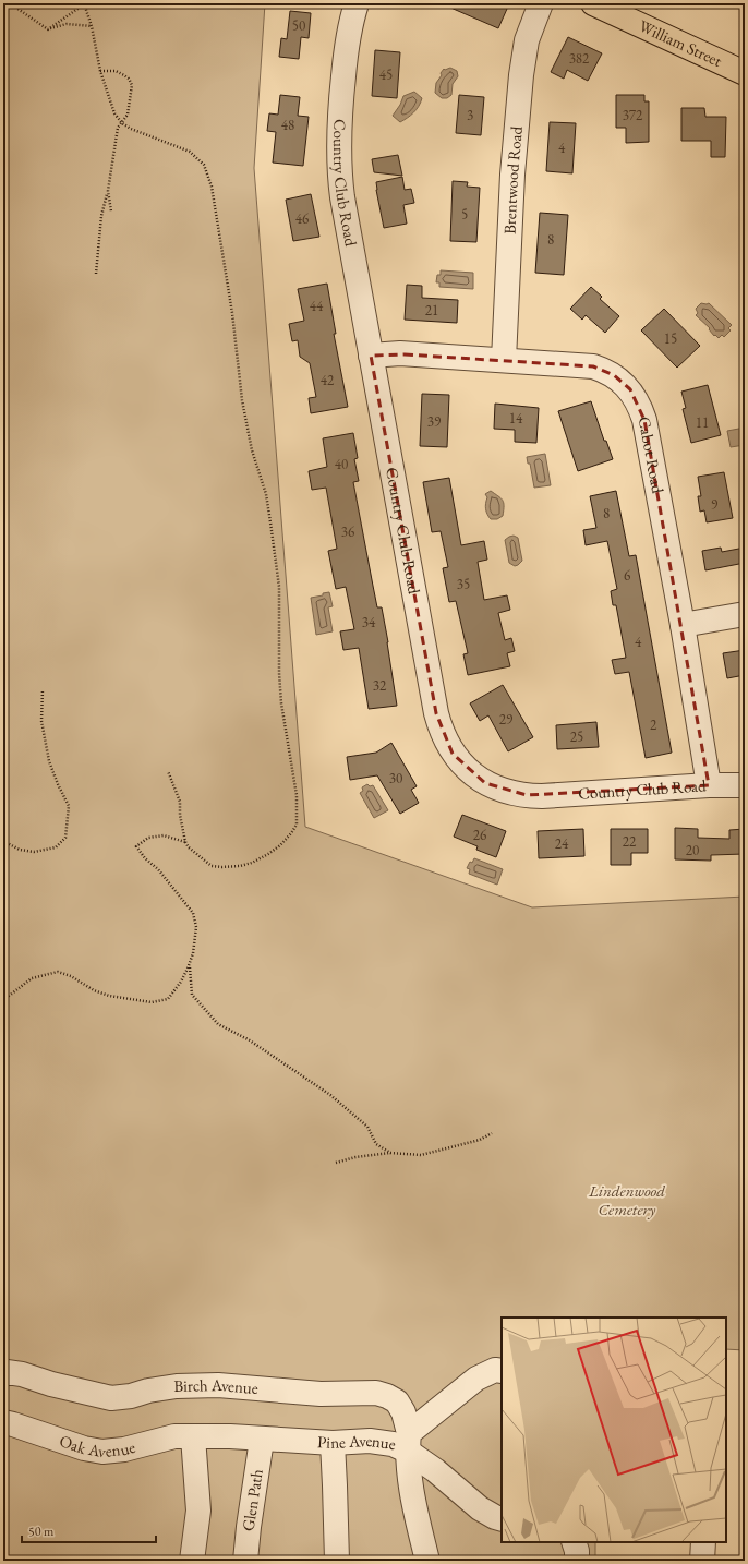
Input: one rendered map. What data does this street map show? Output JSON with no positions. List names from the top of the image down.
{
  "streets": {
    "main road": ["William Street"],
    "street": [
      "Brentwood Road",
      "Country Club Road",
      "Cabot Road",
      "Birch Avenue",
      "Oak Avenue",
      "Pine Avenue",
      "Glen Path"
    ]
  },
  "crossings": [
    ["Brentwood Road", "Cabot Road"],
    ["Country Club Road", "Cabot Road"],
    ["Birch Avenue", "Pine Avenue"],
    ["Oak Avenue", "Pine Avenue"],
    ["Pine Avenue", "Glen Path"]
  ],
  "parks": ["Lindenwood Cemetery"],
  "house_numbers": [
    "50",
    "382",
    "45",
    "3",
    "372",
    "48",
    "4",
    "5",
    "46",
    "8",
    "44",
    "21",
    "15",
    "42",
    "14",
    "39",
    "11",
    "40",
    "9",
    "8",
    "36",
    "6",
    "35",
    "34",
    "4",
    "32",
    "29",
    "2",
    "25",
    "30",
    "26",
    "22",
    "24",
    "20"
  ],
  "scale_bar": "50 m"
}
